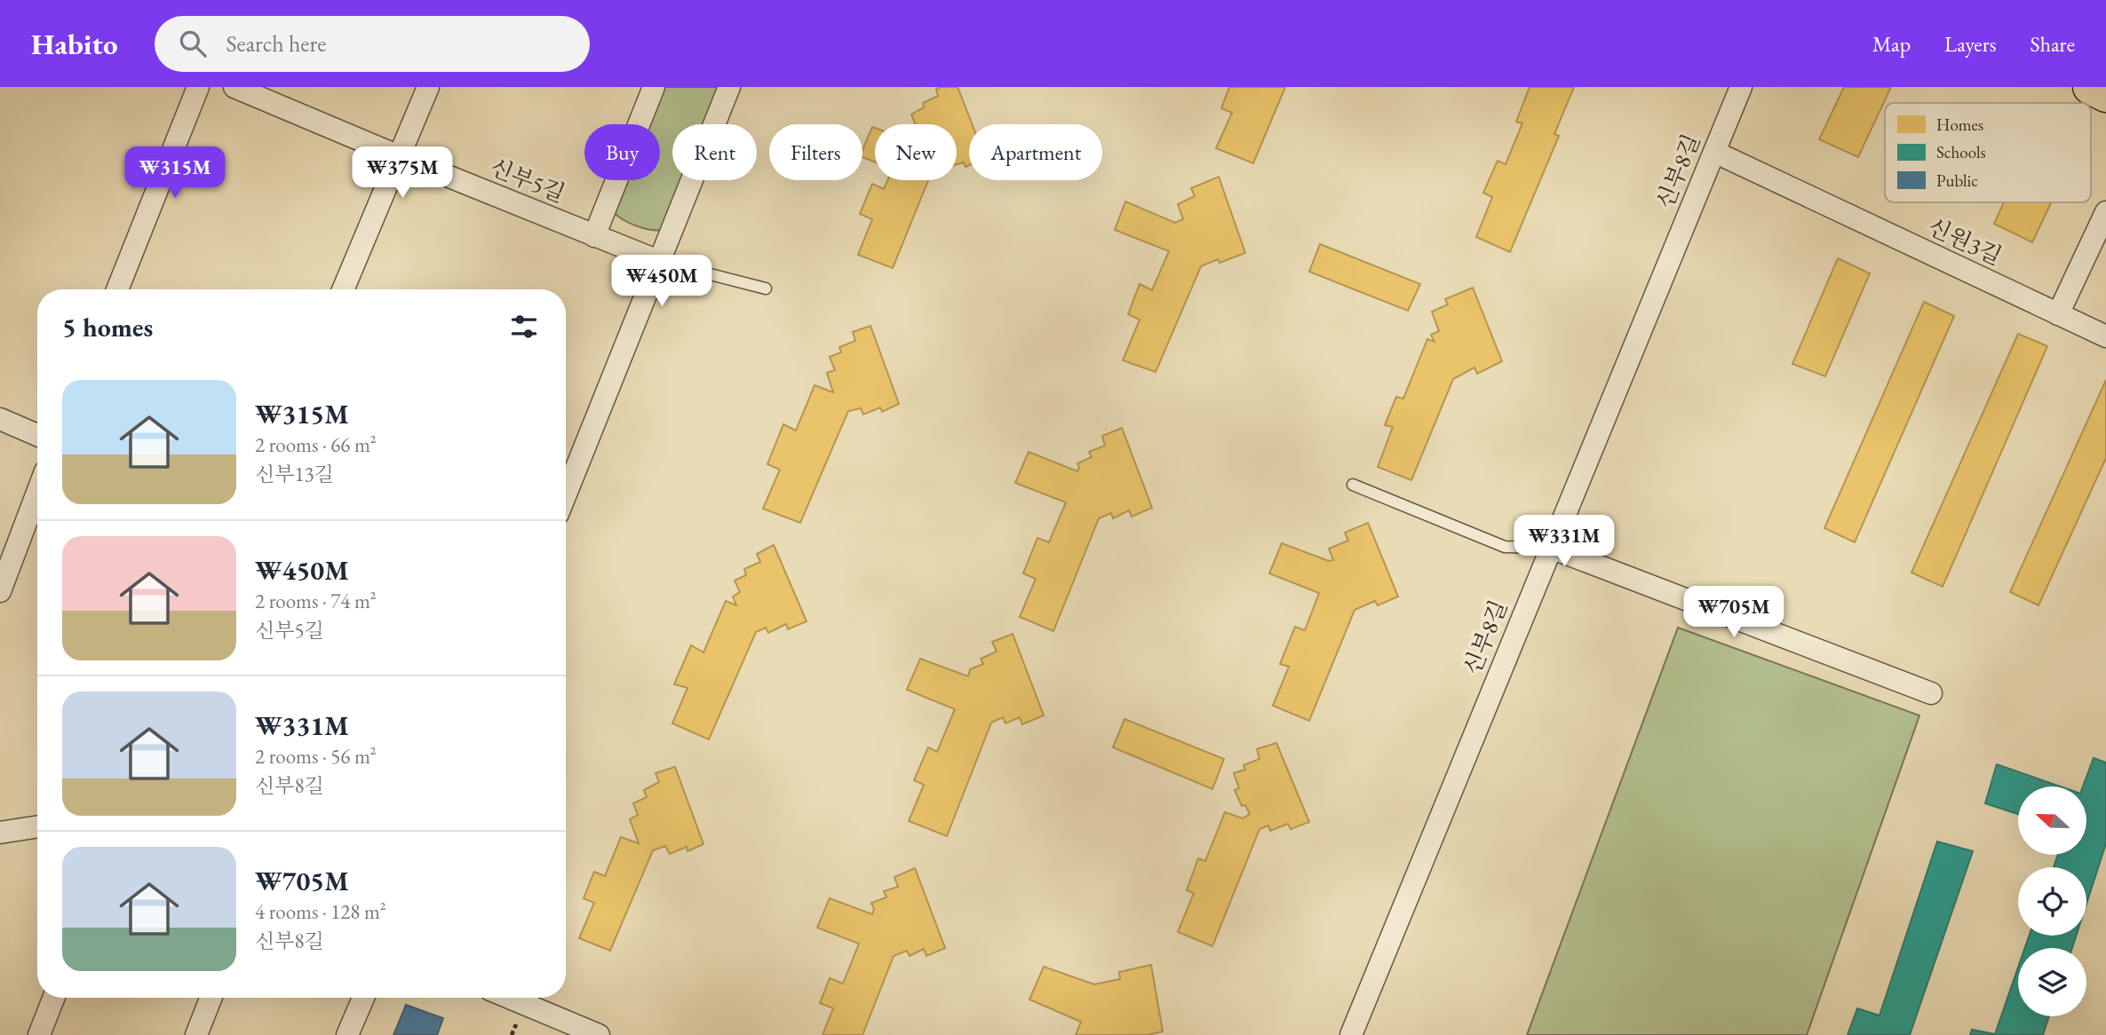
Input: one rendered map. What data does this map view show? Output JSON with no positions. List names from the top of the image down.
{
  "streets": {
    "street": ["신부8길", "신부5길", "신원3길"]
  },
  "crossings": [
    ["신부8길", "신원3길"]
  ],
  "legend": ["Homes", "Schools", "Public"],
  "north": "left",
  "page": {
    "header": "Habito",
    "search": "Search here",
    "nav": ["Map", "Layers", "Share"],
    "chip": [
      "Buy",
      "Rent",
      "Filters",
      "New",
      "Apartment"
    ],
    "price": [
      "₩315M",
      "₩375M",
      "₩450M",
      "₩331M",
      "₩705M"
    ],
    "heading": "5 homes",
    "list": [
      {
        "name": "₩315M",
        "note": "2 rooms · 66 m² · 신부13길"
      },
      {
        "name": "₩450M",
        "note": "2 rooms · 74 m² · 신부5길"
      },
      {
        "name": "₩331M",
        "note": "2 rooms · 56 m² · 신부8길"
      },
      {
        "name": "₩705M",
        "note": "4 rooms · 128 m² · 신부8길"
      }
    ]
  }
}
